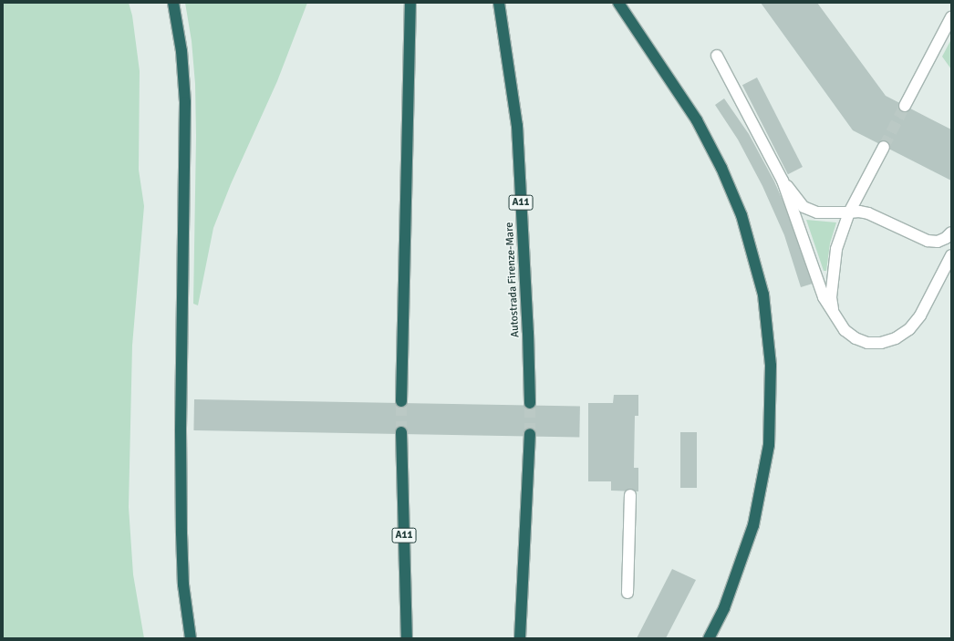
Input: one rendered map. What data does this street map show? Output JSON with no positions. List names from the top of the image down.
{
  "streets": {
    "highway": ["A11", "Autostrada Firenze-Mare"]
  }
}
